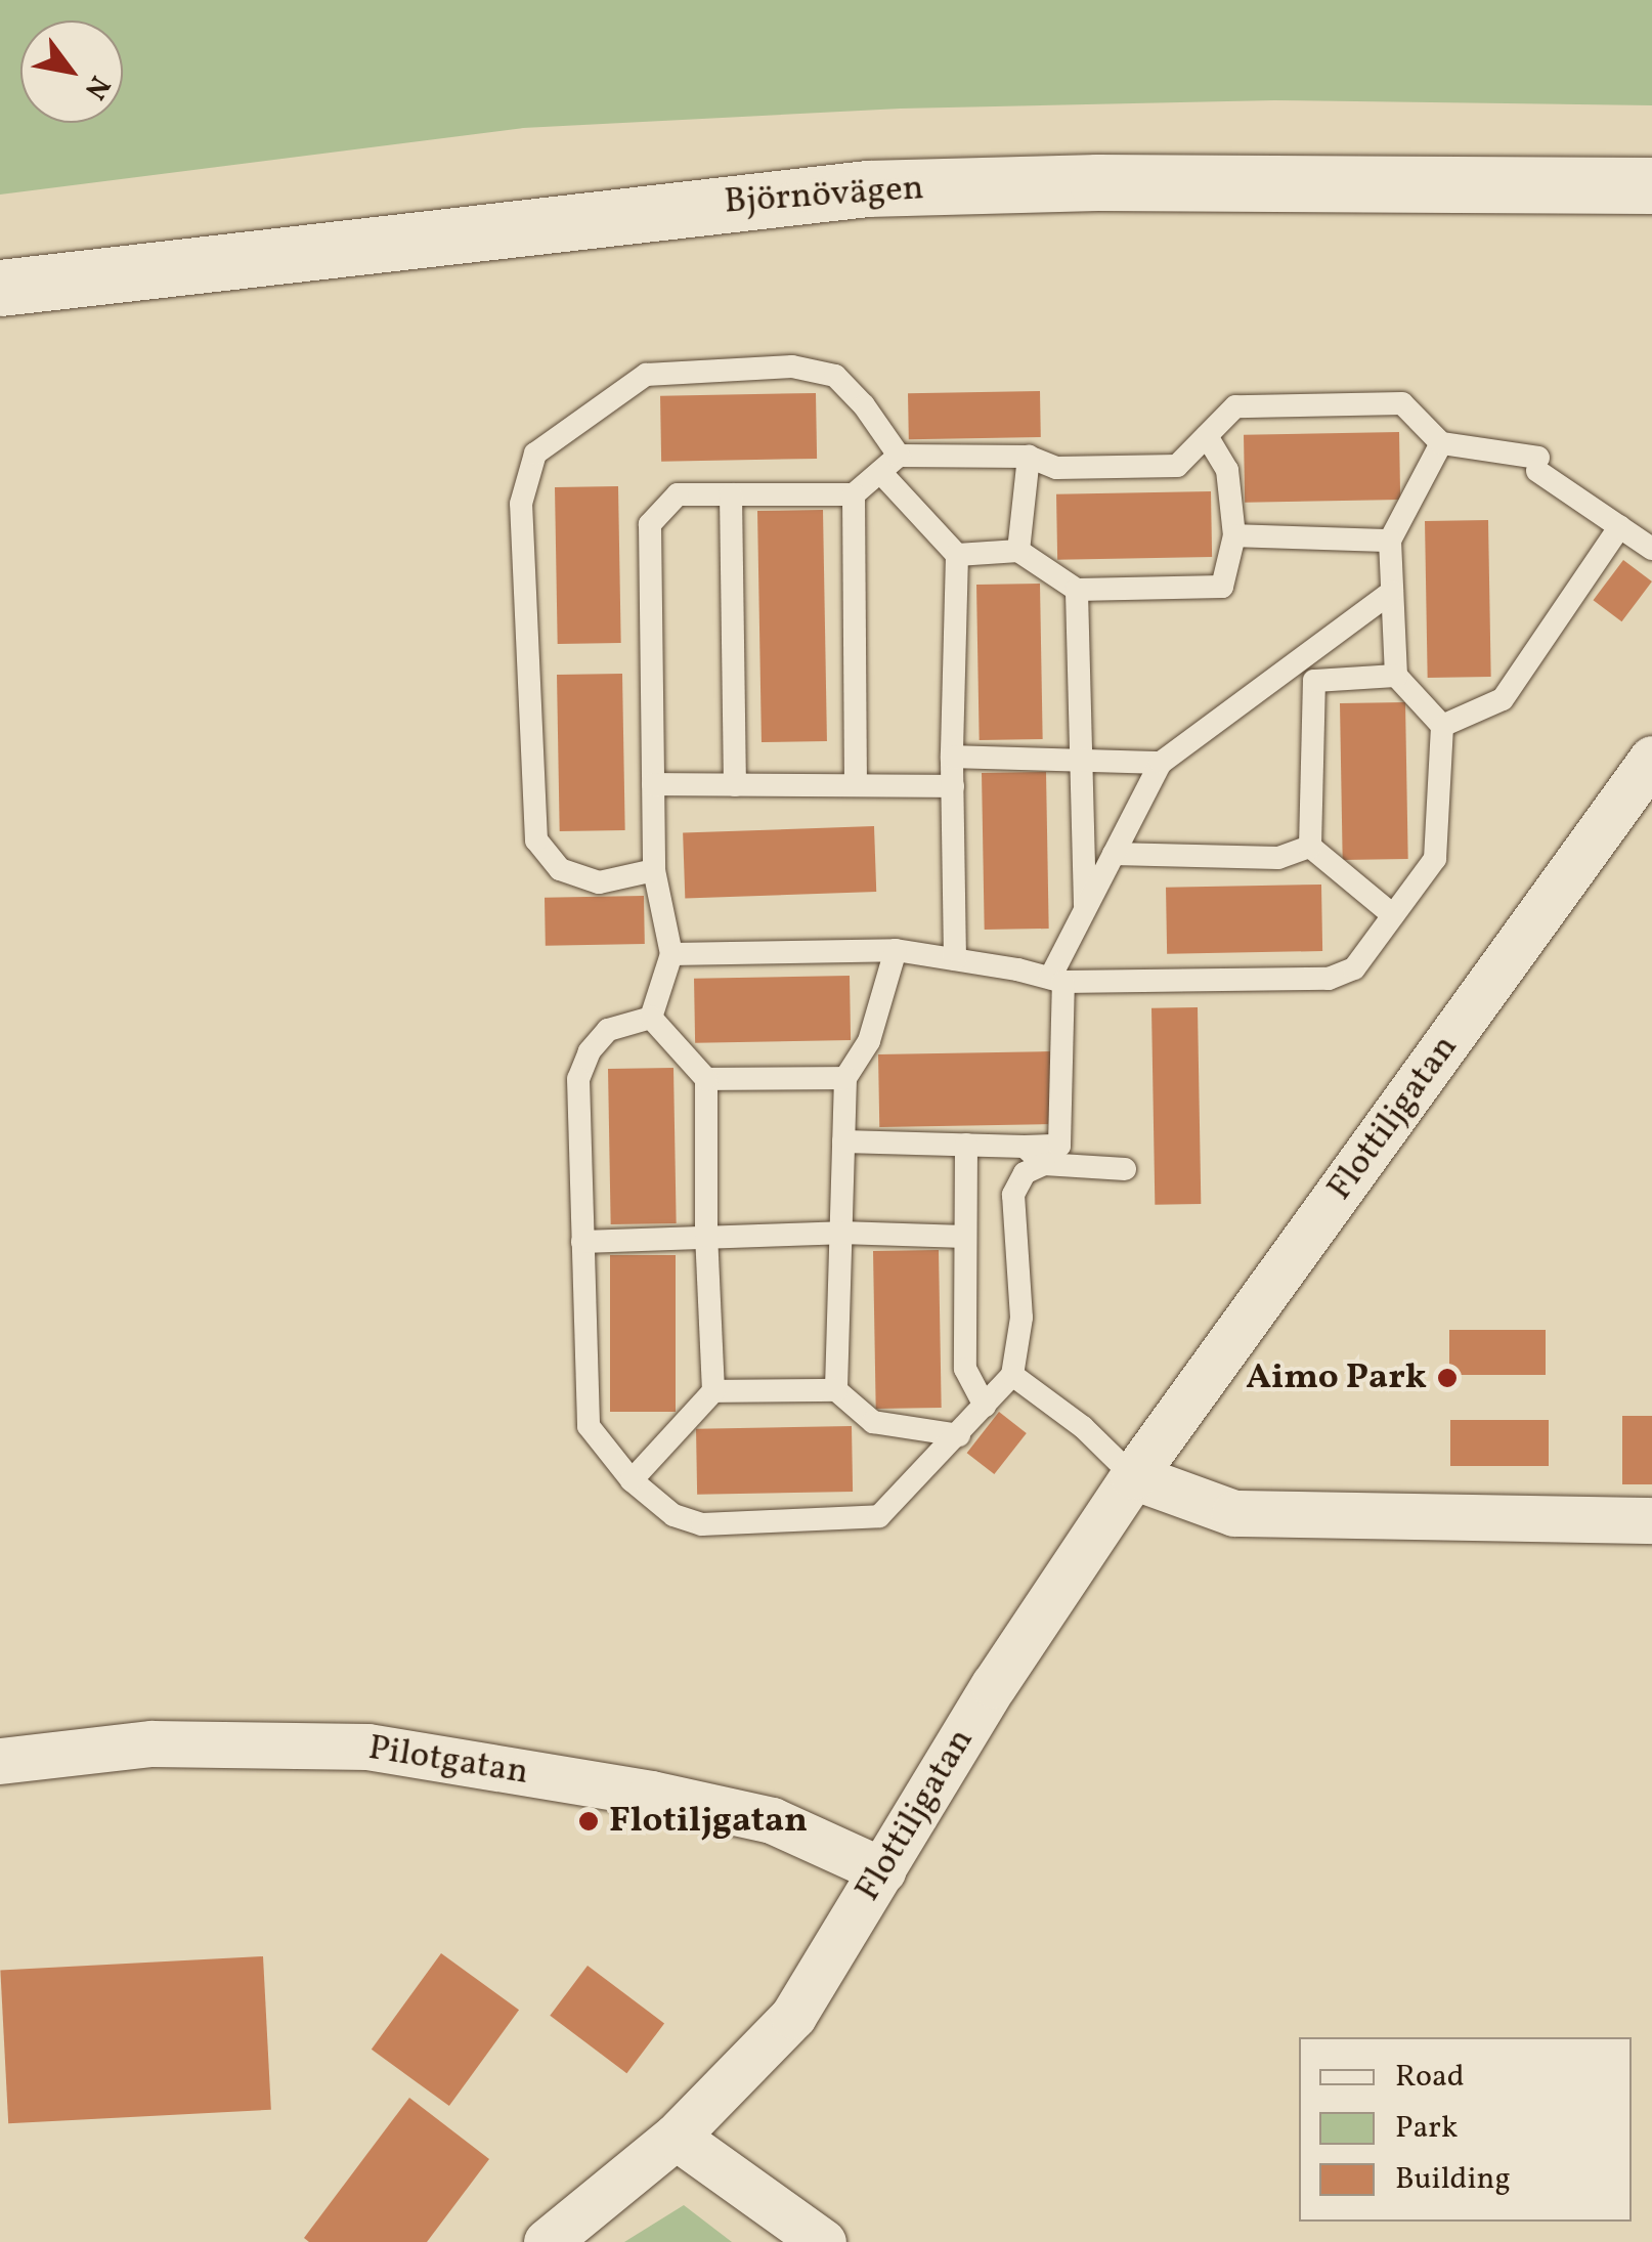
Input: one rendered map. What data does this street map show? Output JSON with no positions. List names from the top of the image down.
{
  "streets": {
    "main road": ["Björnövägen"],
    "street": ["Flottiljgatan", "Pilotgatan"]
  },
  "crossings": [
    ["Flottiljgatan", "Pilotgatan"]
  ],
  "places": ["Aimo Park", "Flotiljgatan"],
  "legend": ["Road", "Park", "Building"],
  "north": "bottom right"
}
